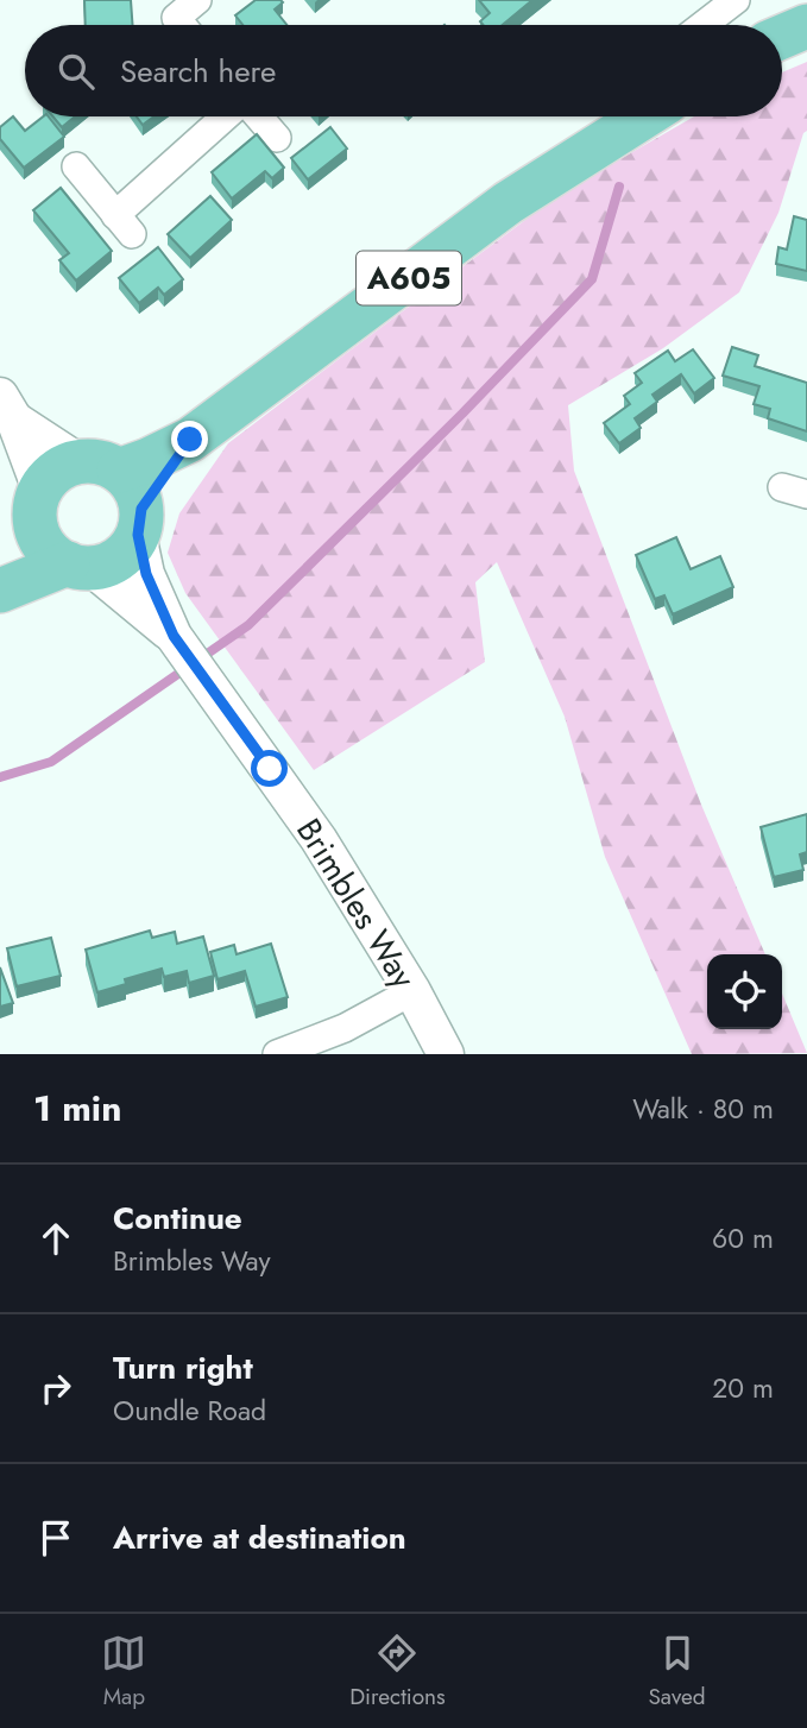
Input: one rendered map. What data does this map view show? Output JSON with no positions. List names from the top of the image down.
{
  "streets": {
    "main road": ["A605"],
    "street": ["Brimbles Way"]
  },
  "crossings": [
    ["A605", "Brimbles Way"]
  ],
  "page": {
    "search": "Search here",
    "heading": ["1 min", "Walk · 80 m"],
    "list": [
      ["Continue", "Brimbles Way", "60 m"],
      ["Turn right", "Oundle Road", "20 m"],
      "Arrive at destination"
    ],
    "nav": ["Map", "Directions", "Saved"]
  }
}
